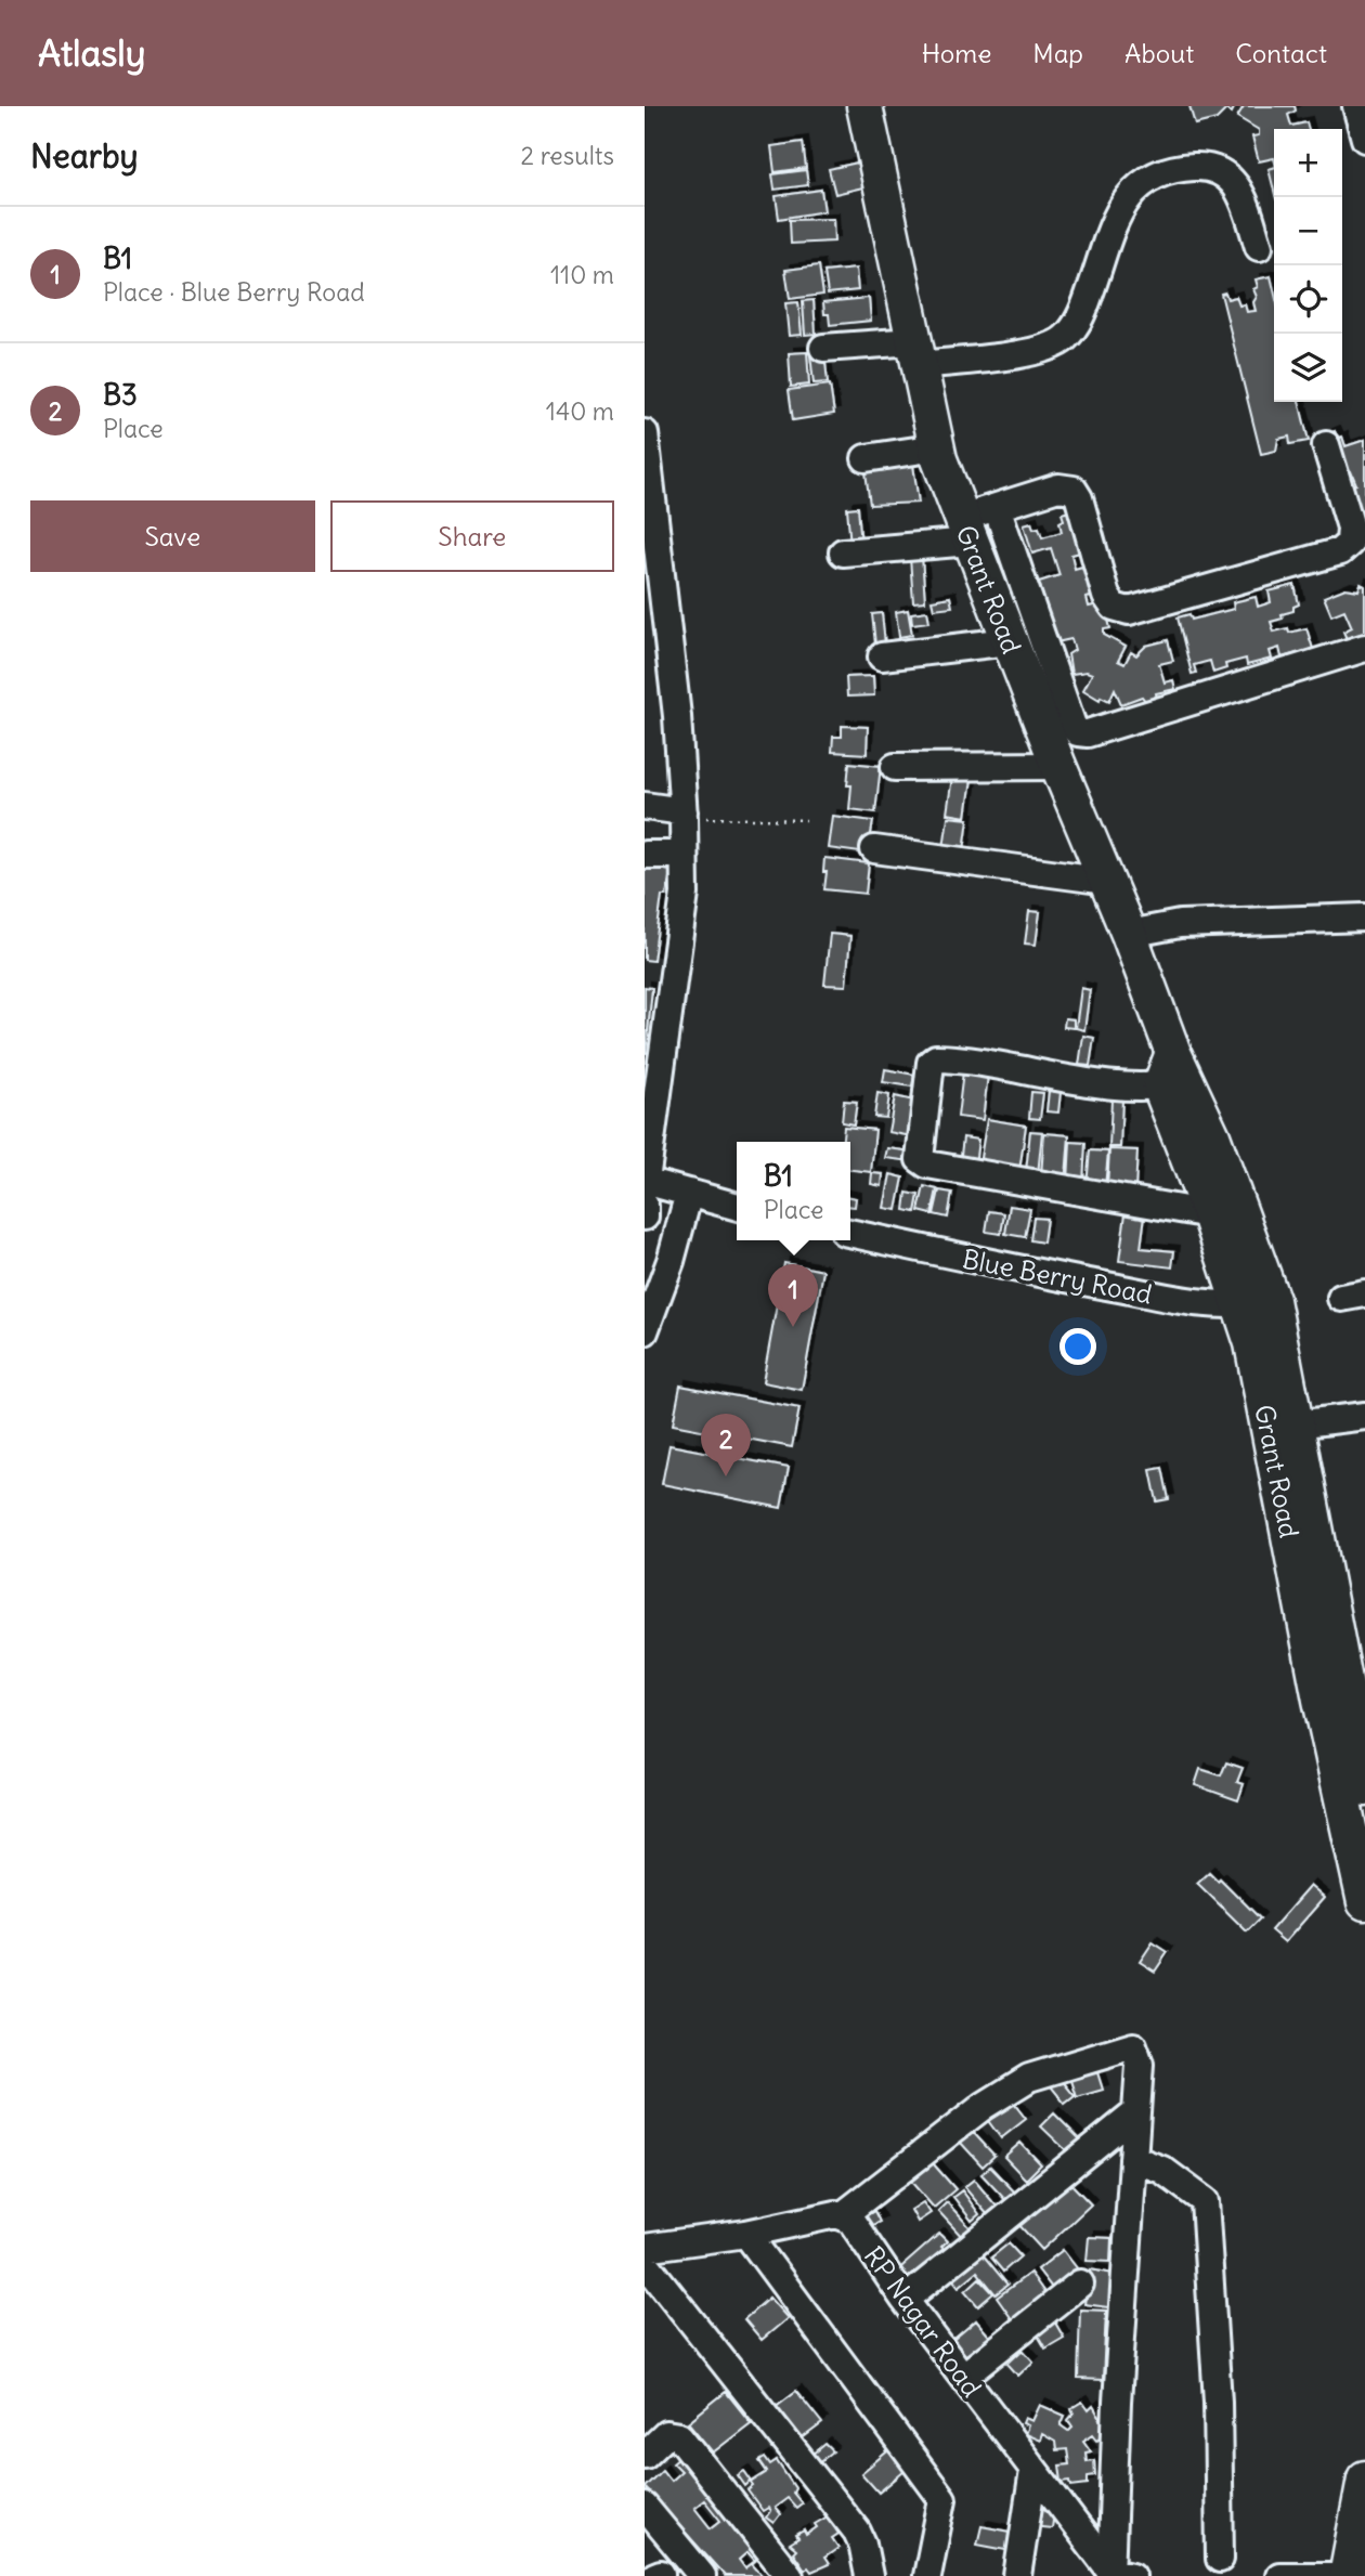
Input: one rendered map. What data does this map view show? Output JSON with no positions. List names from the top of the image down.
{
  "streets": {
    "main road": ["Grant Road"],
    "street": ["Blue Berry Road", "RP Nagar Road"]
  },
  "crossings": [
    ["Grant Road", "Blue Berry Road"]
  ],
  "page": {
    "header": "Atlasly",
    "nav": [
      "Home",
      "Map",
      "About",
      "Contact"
    ],
    "heading": ["Nearby", "2 results"],
    "map_buttons": ["+", "−"],
    "list": [
      {
        "mark": "1",
        "name": "B1",
        "note": "Place · Blue Berry Road",
        "value": "110 m"
      },
      {
        "mark": "2",
        "name": "B3",
        "note": "Place",
        "value": "140 m"
      }
    ],
    "buttons": ["Save", "Share"],
    "popup": ["B1", "Place"],
    "pins": ["1", "2"]
  }
}
